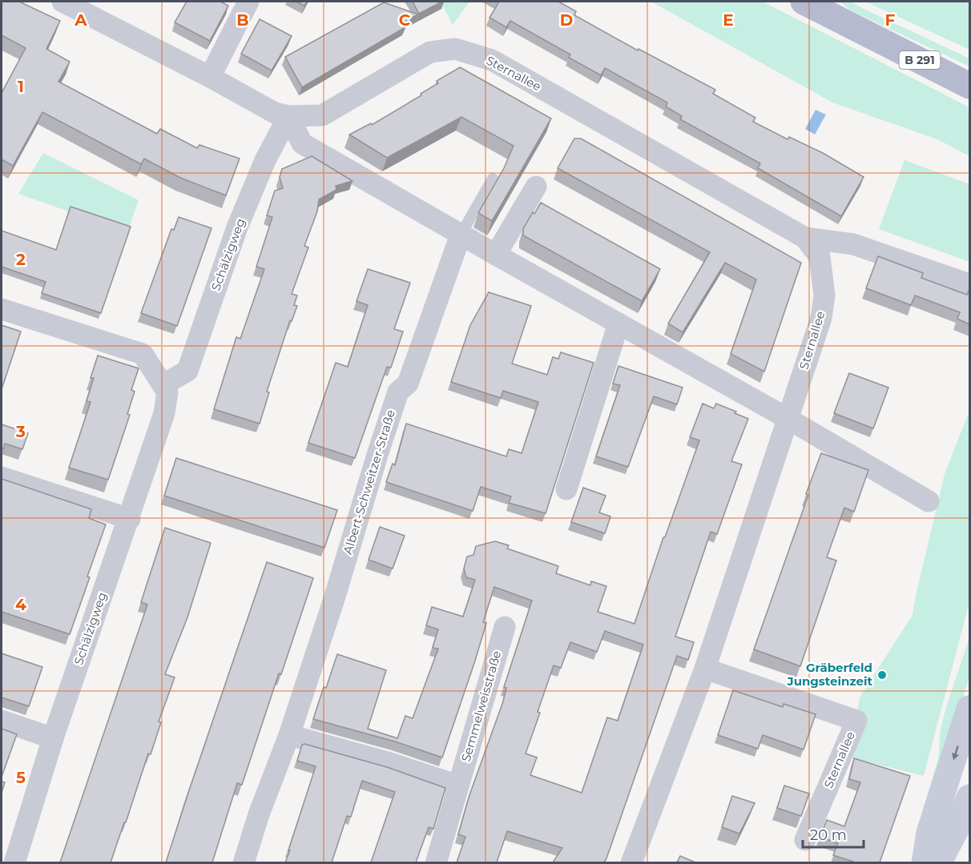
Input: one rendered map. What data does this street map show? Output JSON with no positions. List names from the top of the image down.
{
  "streets": {
    "main road": ["B 291"],
    "street": [
      "Sternallee",
      "Schälzigweg",
      "Albert-Schweitzer-Straße",
      "Semmelweisstraße"
    ]
  },
  "crossings": [
    ["Sternallee", "Schälzigweg"]
  ],
  "places": ["Gräberfeld Jungsteinzeit"],
  "scale_bar": "20 m",
  "grid": {
    "columns": [
      "A",
      "B",
      "C",
      "D",
      "E",
      "F"
    ],
    "rows": [
      "1",
      "2",
      "3",
      "4",
      "5"
    ]
  }
}
